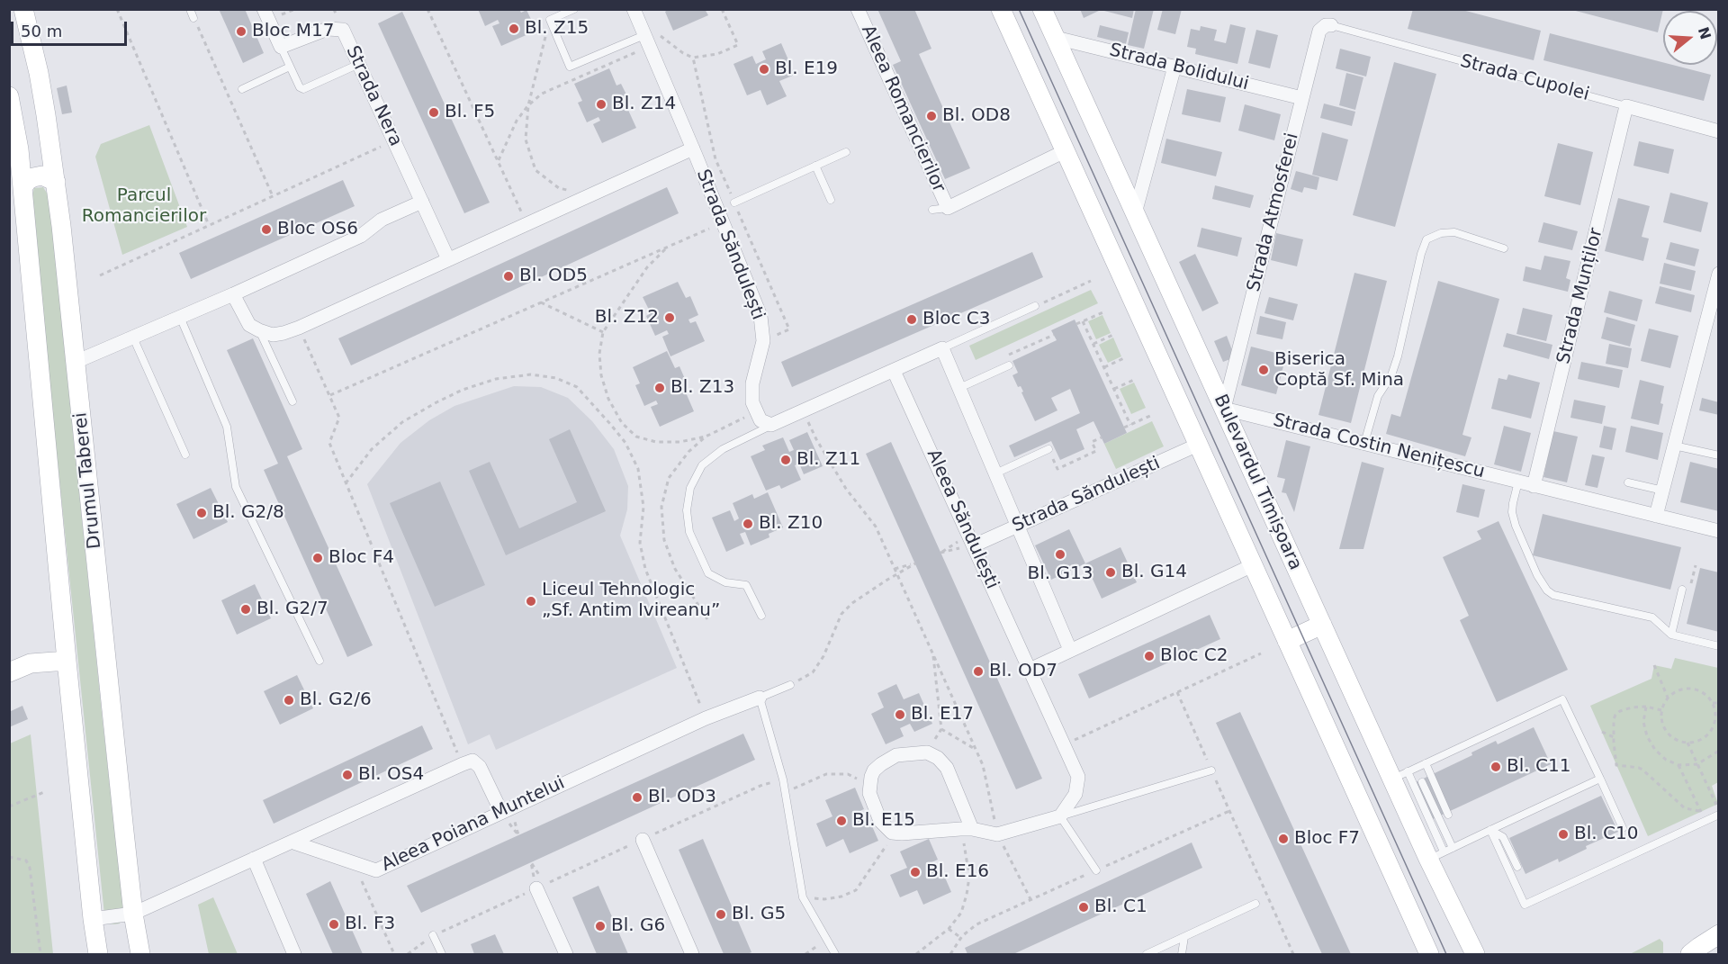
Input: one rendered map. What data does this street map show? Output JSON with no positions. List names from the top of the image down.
{
  "streets": {
    "main road": ["Drumul Taberei", "Bulevardul Timișoara"],
    "street": [
      "Strada Bolidului",
      "Strada Cupolei",
      "Strada Nera",
      "Aleea Romancierilor",
      "Strada Atmosferei",
      "Strada Săndulești",
      "Strada Munților",
      "Strada Costin Nenițescu",
      "Aleea Săndulești",
      "Aleea Poiana Muntelui"
    ]
  },
  "crossings": [
    ["Strada Bolidului", "Strada Atmosferei"],
    ["Strada Bolidului", "Bulevardul Timișoara"],
    ["Strada Cupolei", "Strada Atmosferei"],
    ["Strada Cupolei", "Strada Munților"],
    ["Strada Atmosferei", "Strada Costin Nenițescu"],
    ["Strada Atmosferei", "Bulevardul Timișoara"],
    ["Strada Săndulești", "Aleea Săndulești"],
    ["Strada Munților", "Strada Costin Nenițescu"],
    ["Strada Costin Nenițescu", "Bulevardul Timișoara"]
  ],
  "parks": ["Parcul Romancierilor"],
  "places": [
    "Bl. Z15",
    "Bloc M17",
    "Bl. E19",
    "Bl. Z14",
    "Bl. F5",
    "Bl. OD8",
    "Bloc OS6",
    "Bl. OD5",
    "Bl. Z12",
    "Bloc C3",
    "Biserica Coptă Sf. Mina",
    "Bl. Z13",
    "Bl. Z11",
    "Bl. G2/8",
    "Bl. Z10",
    "Bl. G13",
    "Bloc F4",
    "Bl. G14",
    "Liceul Tehnologic „Sf. Antim Ivireanu”",
    "Bl. G2/7",
    "Bloc C2",
    "Bl. OD7",
    "Bl. G2/6",
    "Bl. E17",
    "Bl. C11",
    "Bl. OS4",
    "Bl. OD3",
    "Bl. E15",
    "Bl. C10",
    "Bloc F7",
    "Bl. E16",
    "Bl. C1",
    "Bl. G5",
    "Bl. F3",
    "Bl. G6"
  ],
  "scale_bar": "50 m",
  "north": "right"
}
